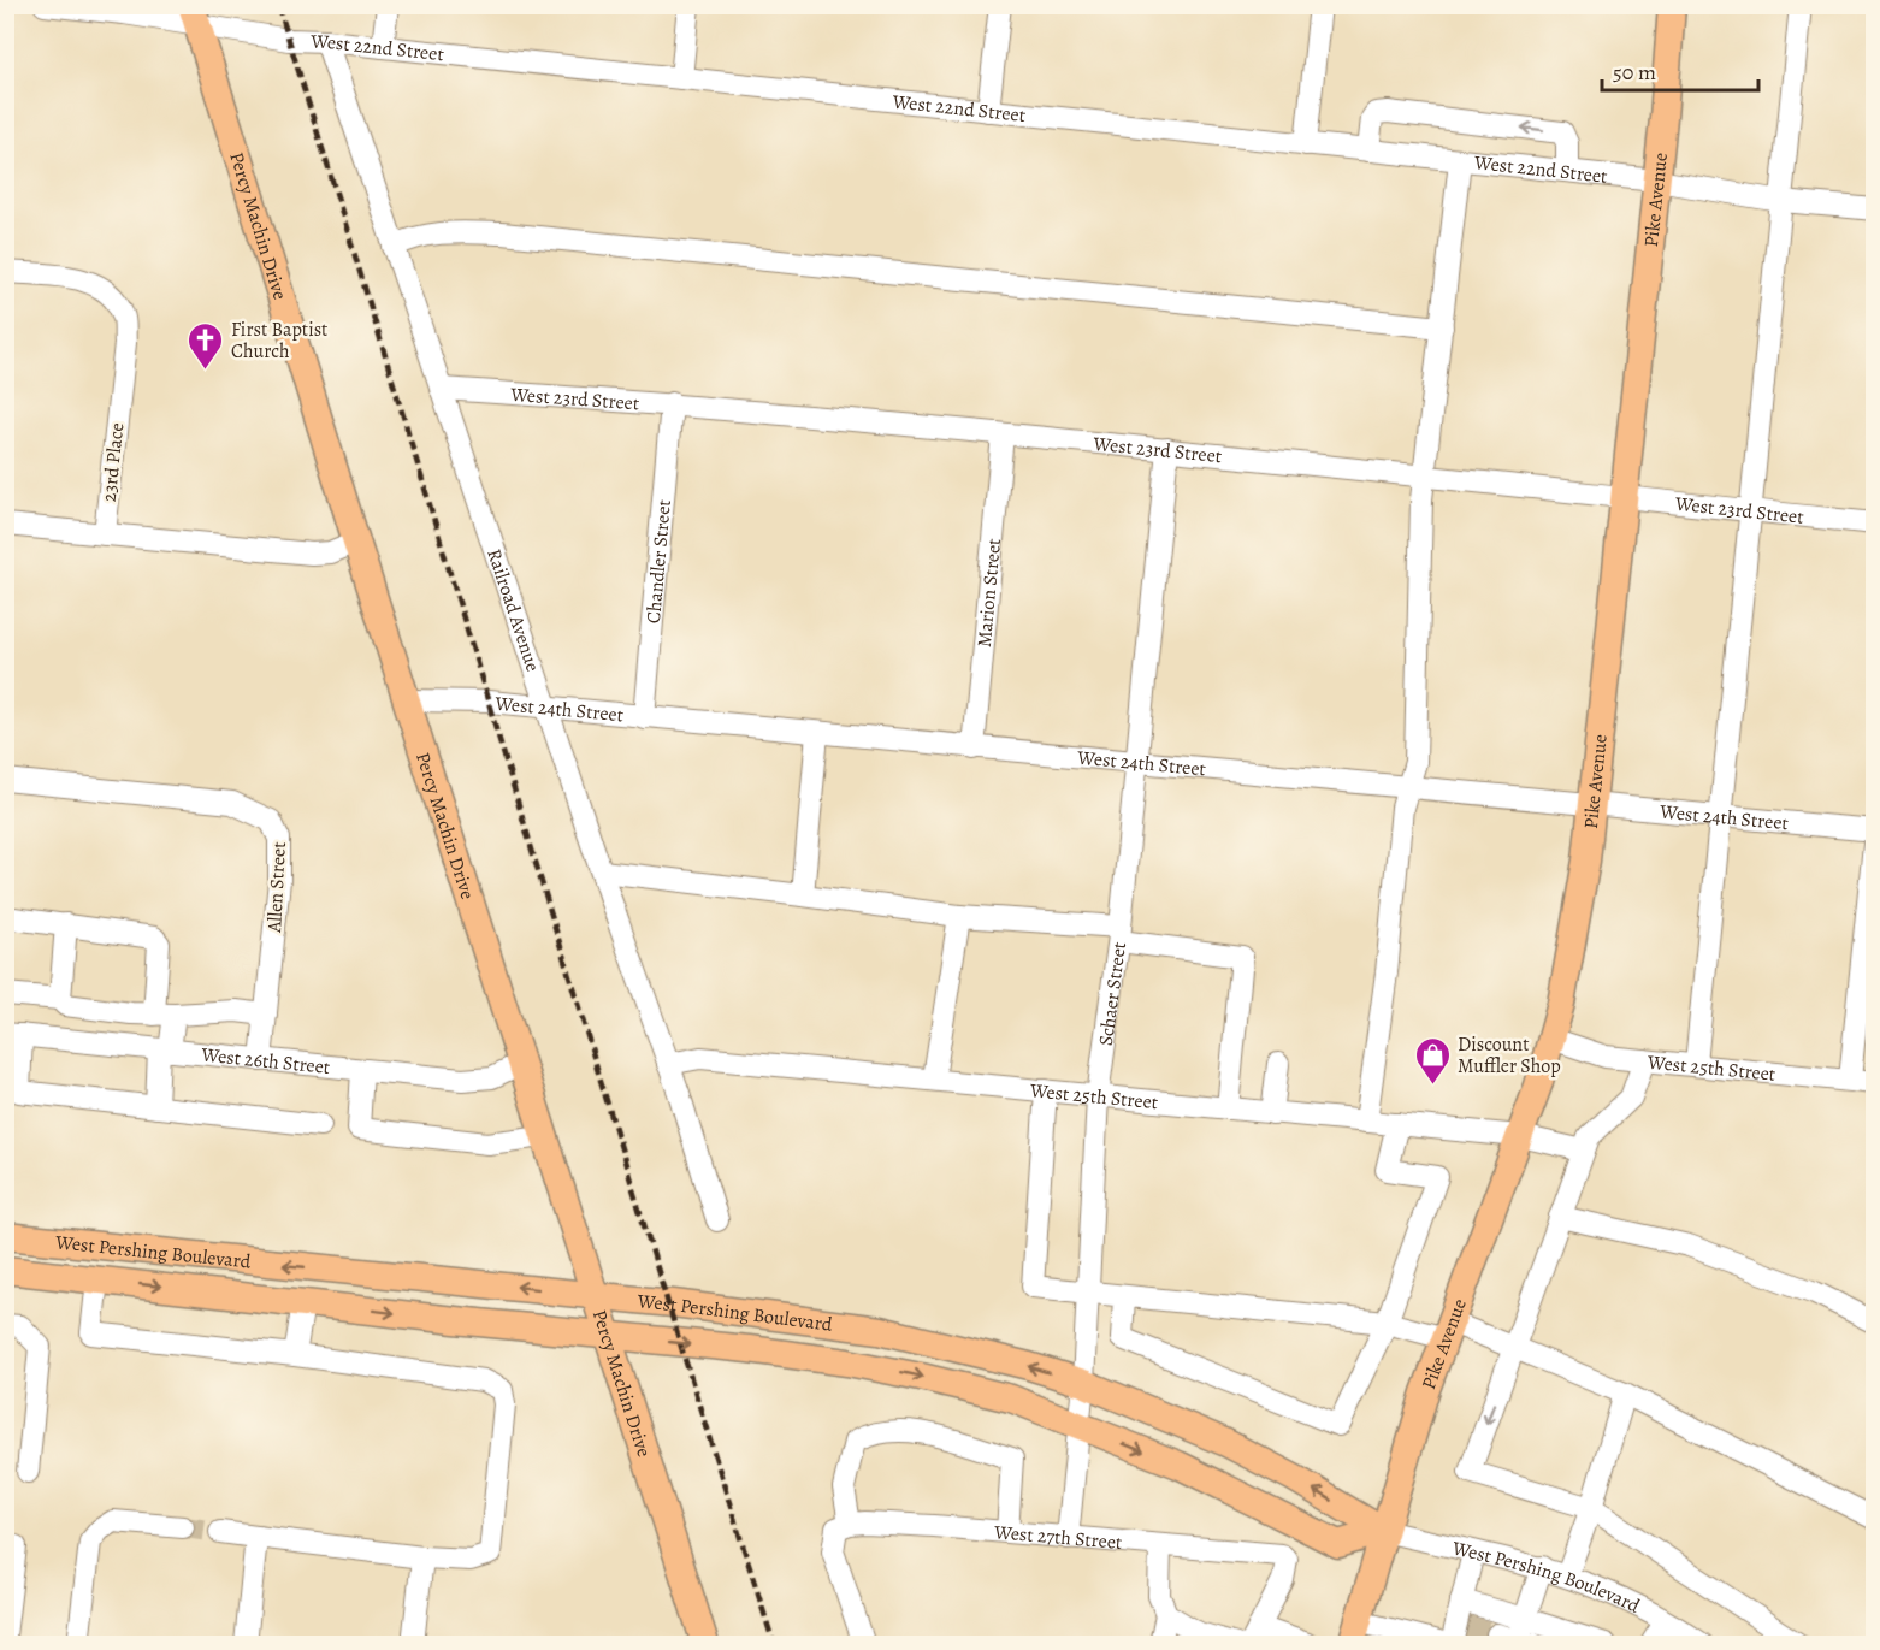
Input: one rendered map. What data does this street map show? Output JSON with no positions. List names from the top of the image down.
{
  "streets": {
    "main road": ["Pike Avenue", "Percy Machin Drive", "West Pershing Boulevard"],
    "street": [
      "West 22nd Street",
      "West 23rd Street",
      "23rd Place",
      "Chandler Street",
      "Marion Street",
      "Railroad Avenue",
      "West 24th Street",
      "Allen Street",
      "Schaer Street",
      "West 26th Street",
      "West 25th Street",
      "West 27th Street"
    ]
  },
  "crossings": [
    ["West 22nd Street", "Pike Avenue"],
    ["West 22nd Street", "Percy Machin Drive"],
    ["West 22nd Street", "Railroad Avenue"],
    ["Pike Avenue", "West 23rd Street"],
    ["Pike Avenue", "West 24th Street"],
    ["Pike Avenue", "West 25th Street"],
    ["Pike Avenue", "West Pershing Boulevard"],
    ["Percy Machin Drive", "West 24th Street"],
    ["Percy Machin Drive", "West 26th Street"],
    ["Percy Machin Drive", "West Pershing Boulevard"],
    ["West 23rd Street", "Chandler Street"],
    ["West 23rd Street", "Marion Street"],
    ["West 23rd Street", "Railroad Avenue"],
    ["West 23rd Street", "Schaer Street"],
    ["Chandler Street", "West 24th Street"],
    ["Marion Street", "West 24th Street"],
    ["Railroad Avenue", "West 24th Street"],
    ["Railroad Avenue", "West 25th Street"],
    ["West 24th Street", "Schaer Street"],
    ["Allen Street", "West 26th Street"],
    ["Schaer Street", "West 25th Street"],
    ["Schaer Street", "West Pershing Boulevard"],
    ["Schaer Street", "West 27th Street"]
  ],
  "places": {
    "church": ["First Baptist Church"],
    "shop": ["Discount Muffler Shop"]
  },
  "scale_bar": "50 m"
}
